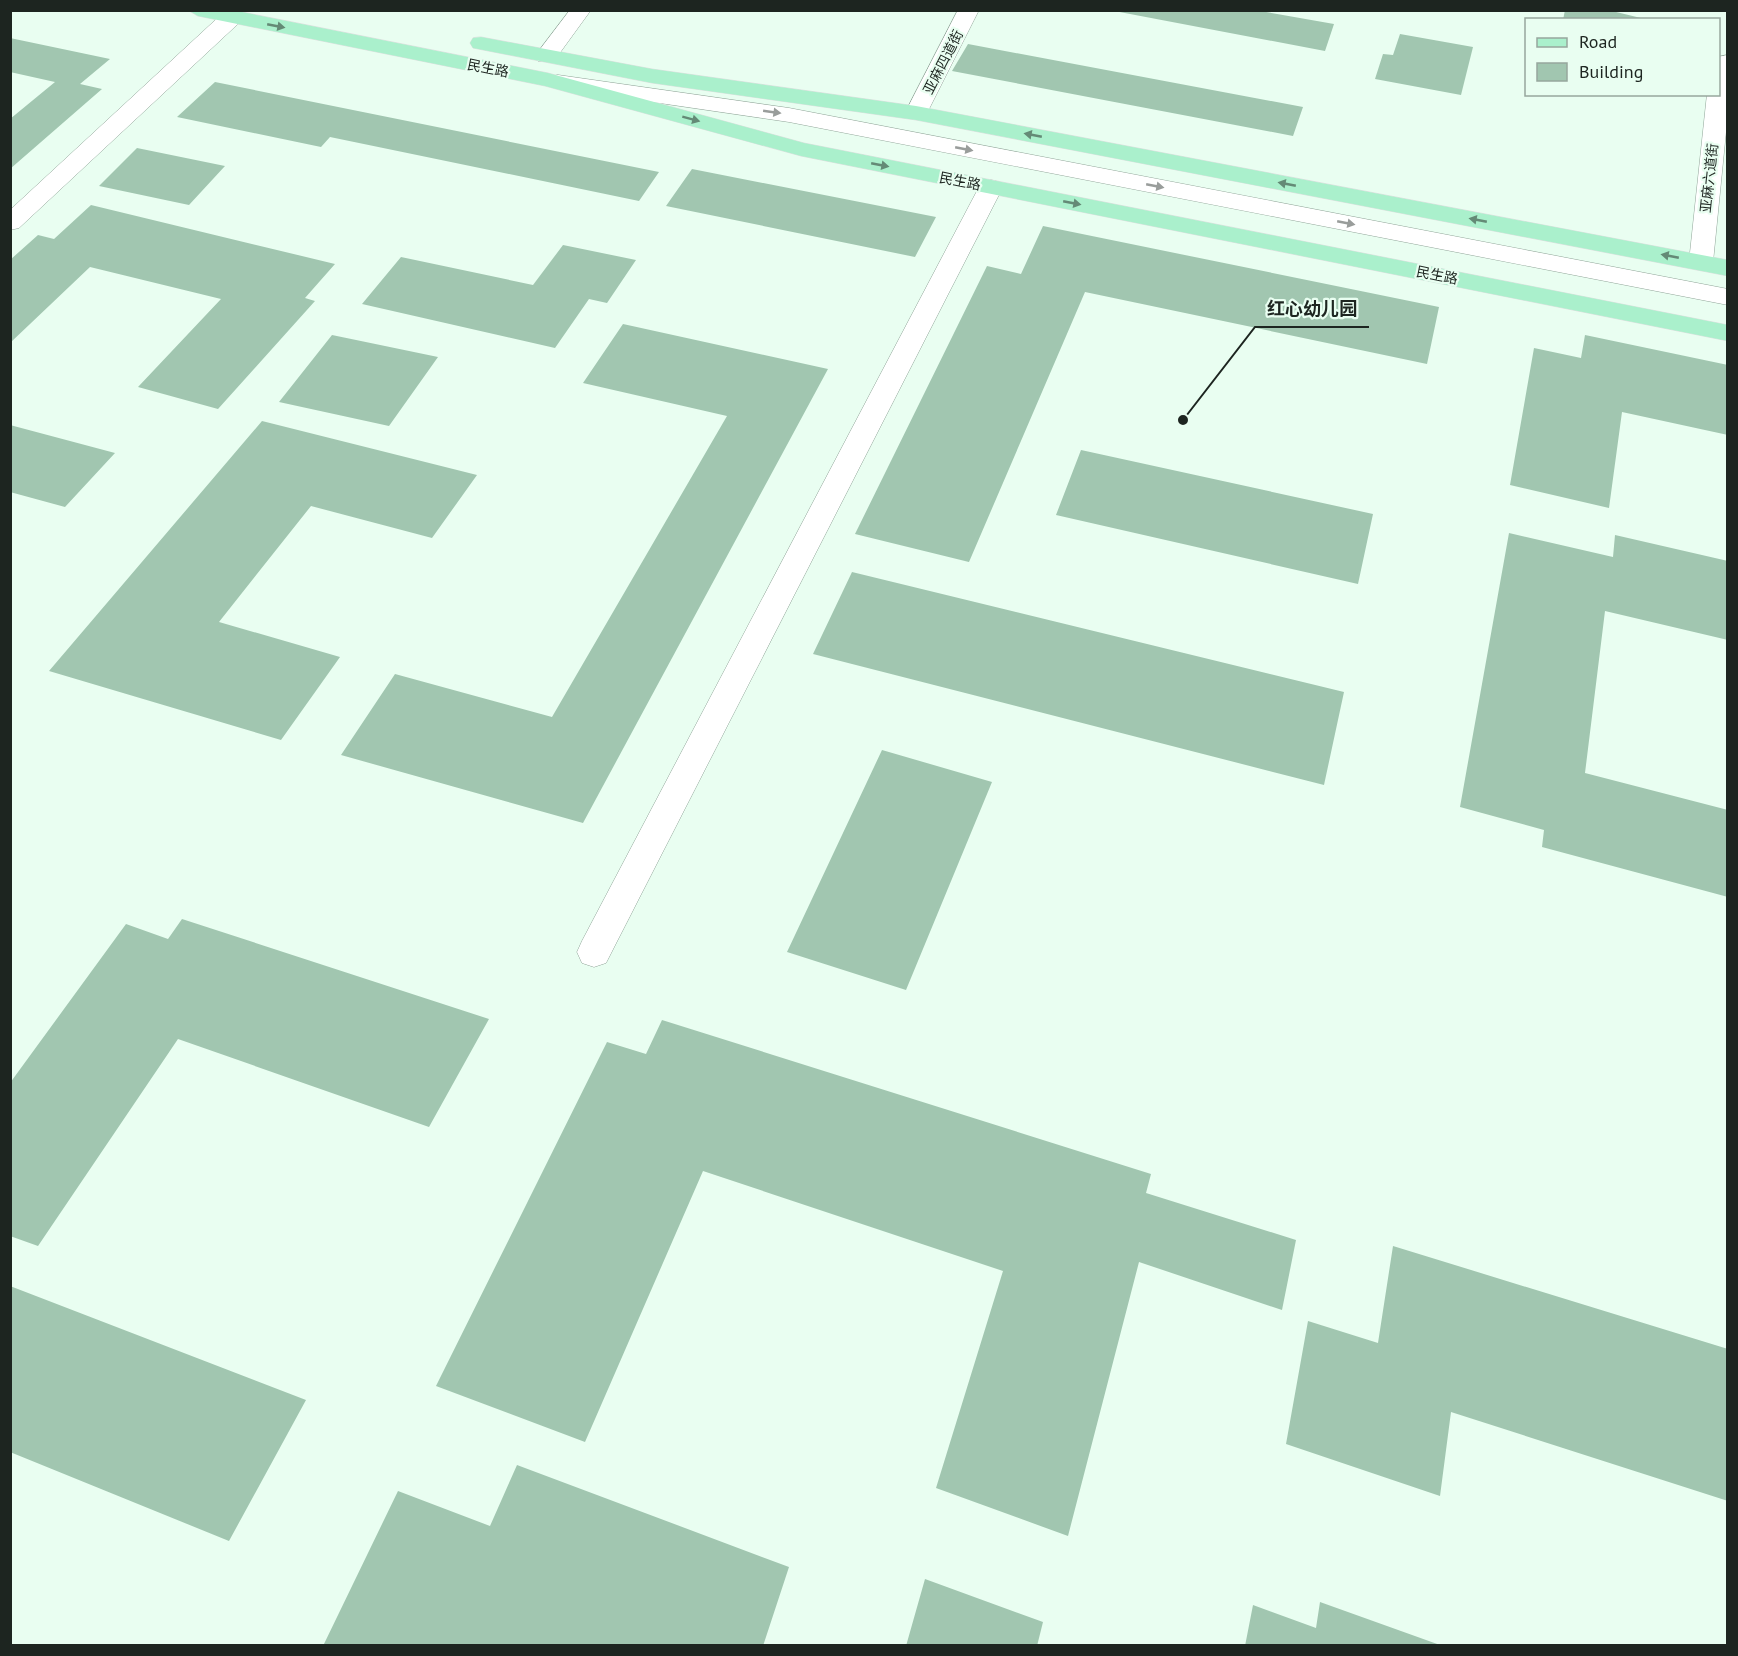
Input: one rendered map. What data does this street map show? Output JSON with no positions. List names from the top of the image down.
{
  "streets": {
    "main road": ["民生路"],
    "street": ["亚麻四道街", "亚麻六道街"]
  },
  "crossings": [
    ["亚麻四道街", "民生路"],
    ["民生路", "亚麻六道街"]
  ],
  "places": ["红心幼儿园"],
  "legend": ["Road", "Building"]
}
